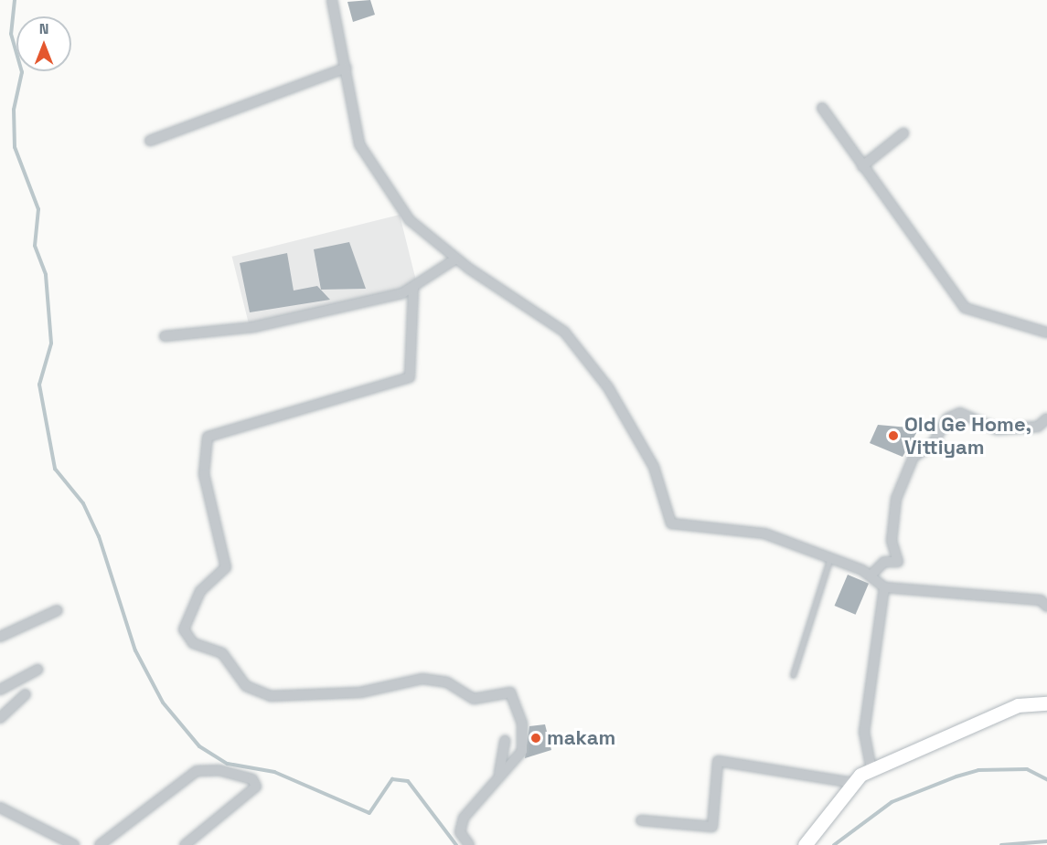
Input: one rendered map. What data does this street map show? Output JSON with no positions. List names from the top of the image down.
{
  "places": ["Old Ge Home, Vittiyam", "makam"],
  "north": "top"
}
